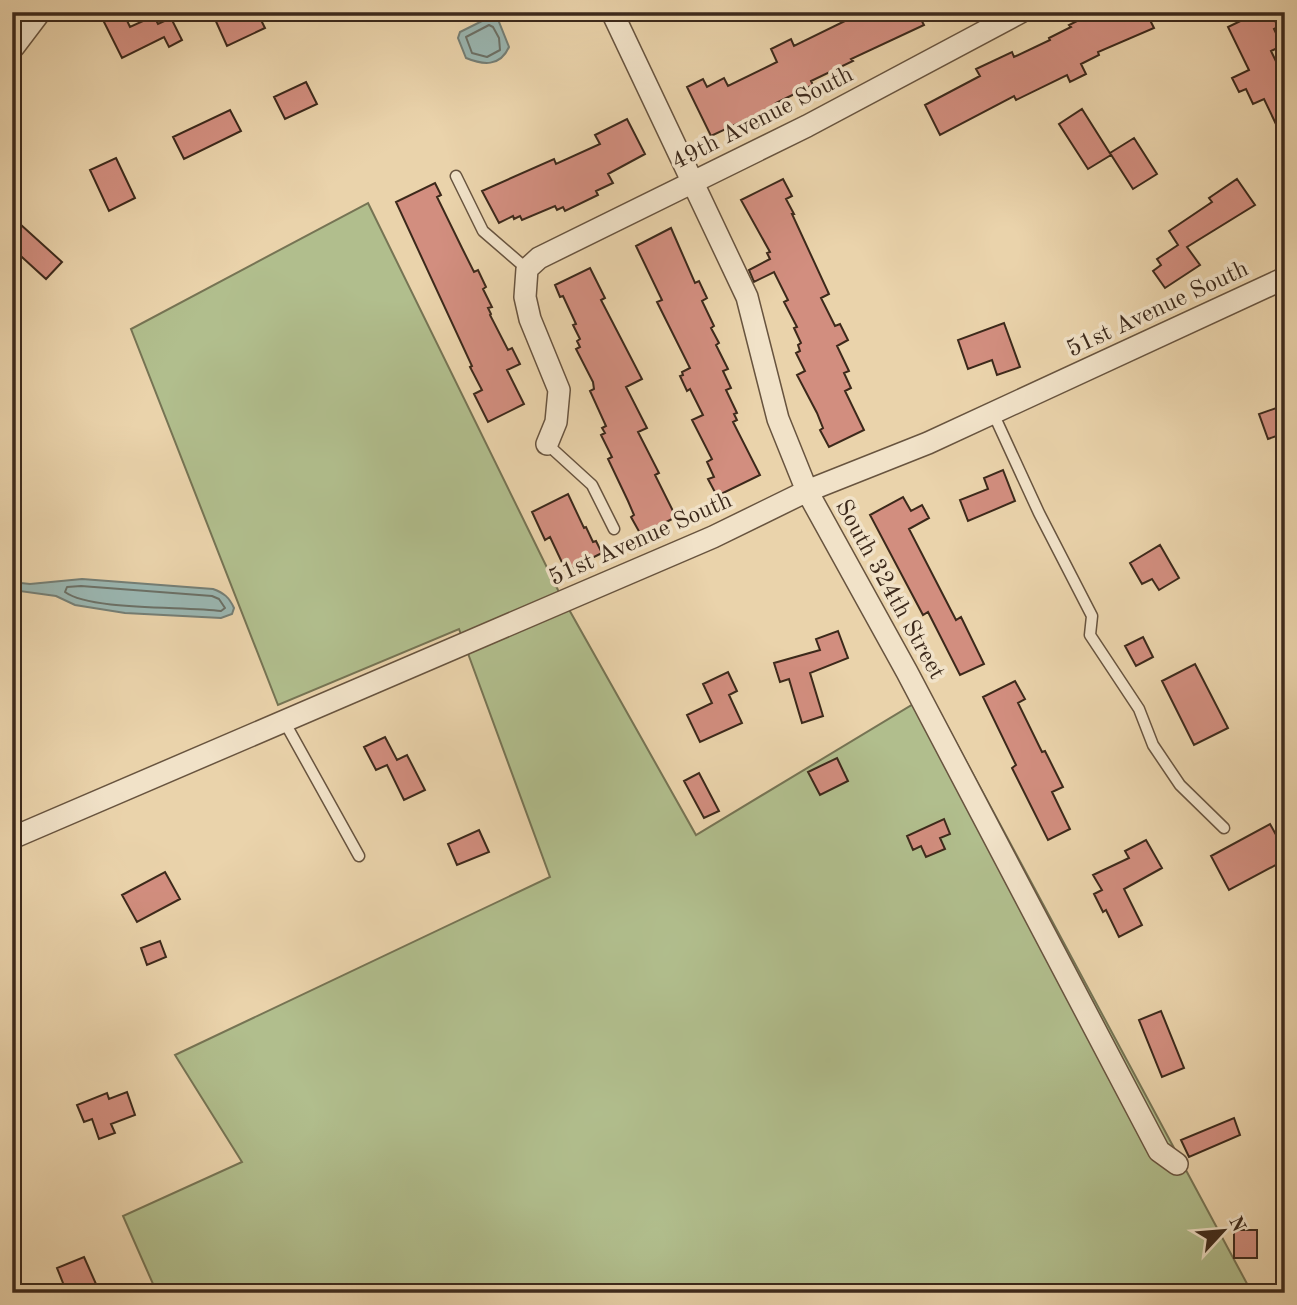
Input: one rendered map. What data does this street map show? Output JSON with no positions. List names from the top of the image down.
{
  "streets": {
    "street": ["49th Avenue South", "51st Avenue South", "South 324th Street"]
  },
  "crossings": [
    ["49th Avenue South", "South 324th Street"],
    ["51st Avenue South", "South 324th Street"]
  ],
  "north": "top right"
}
